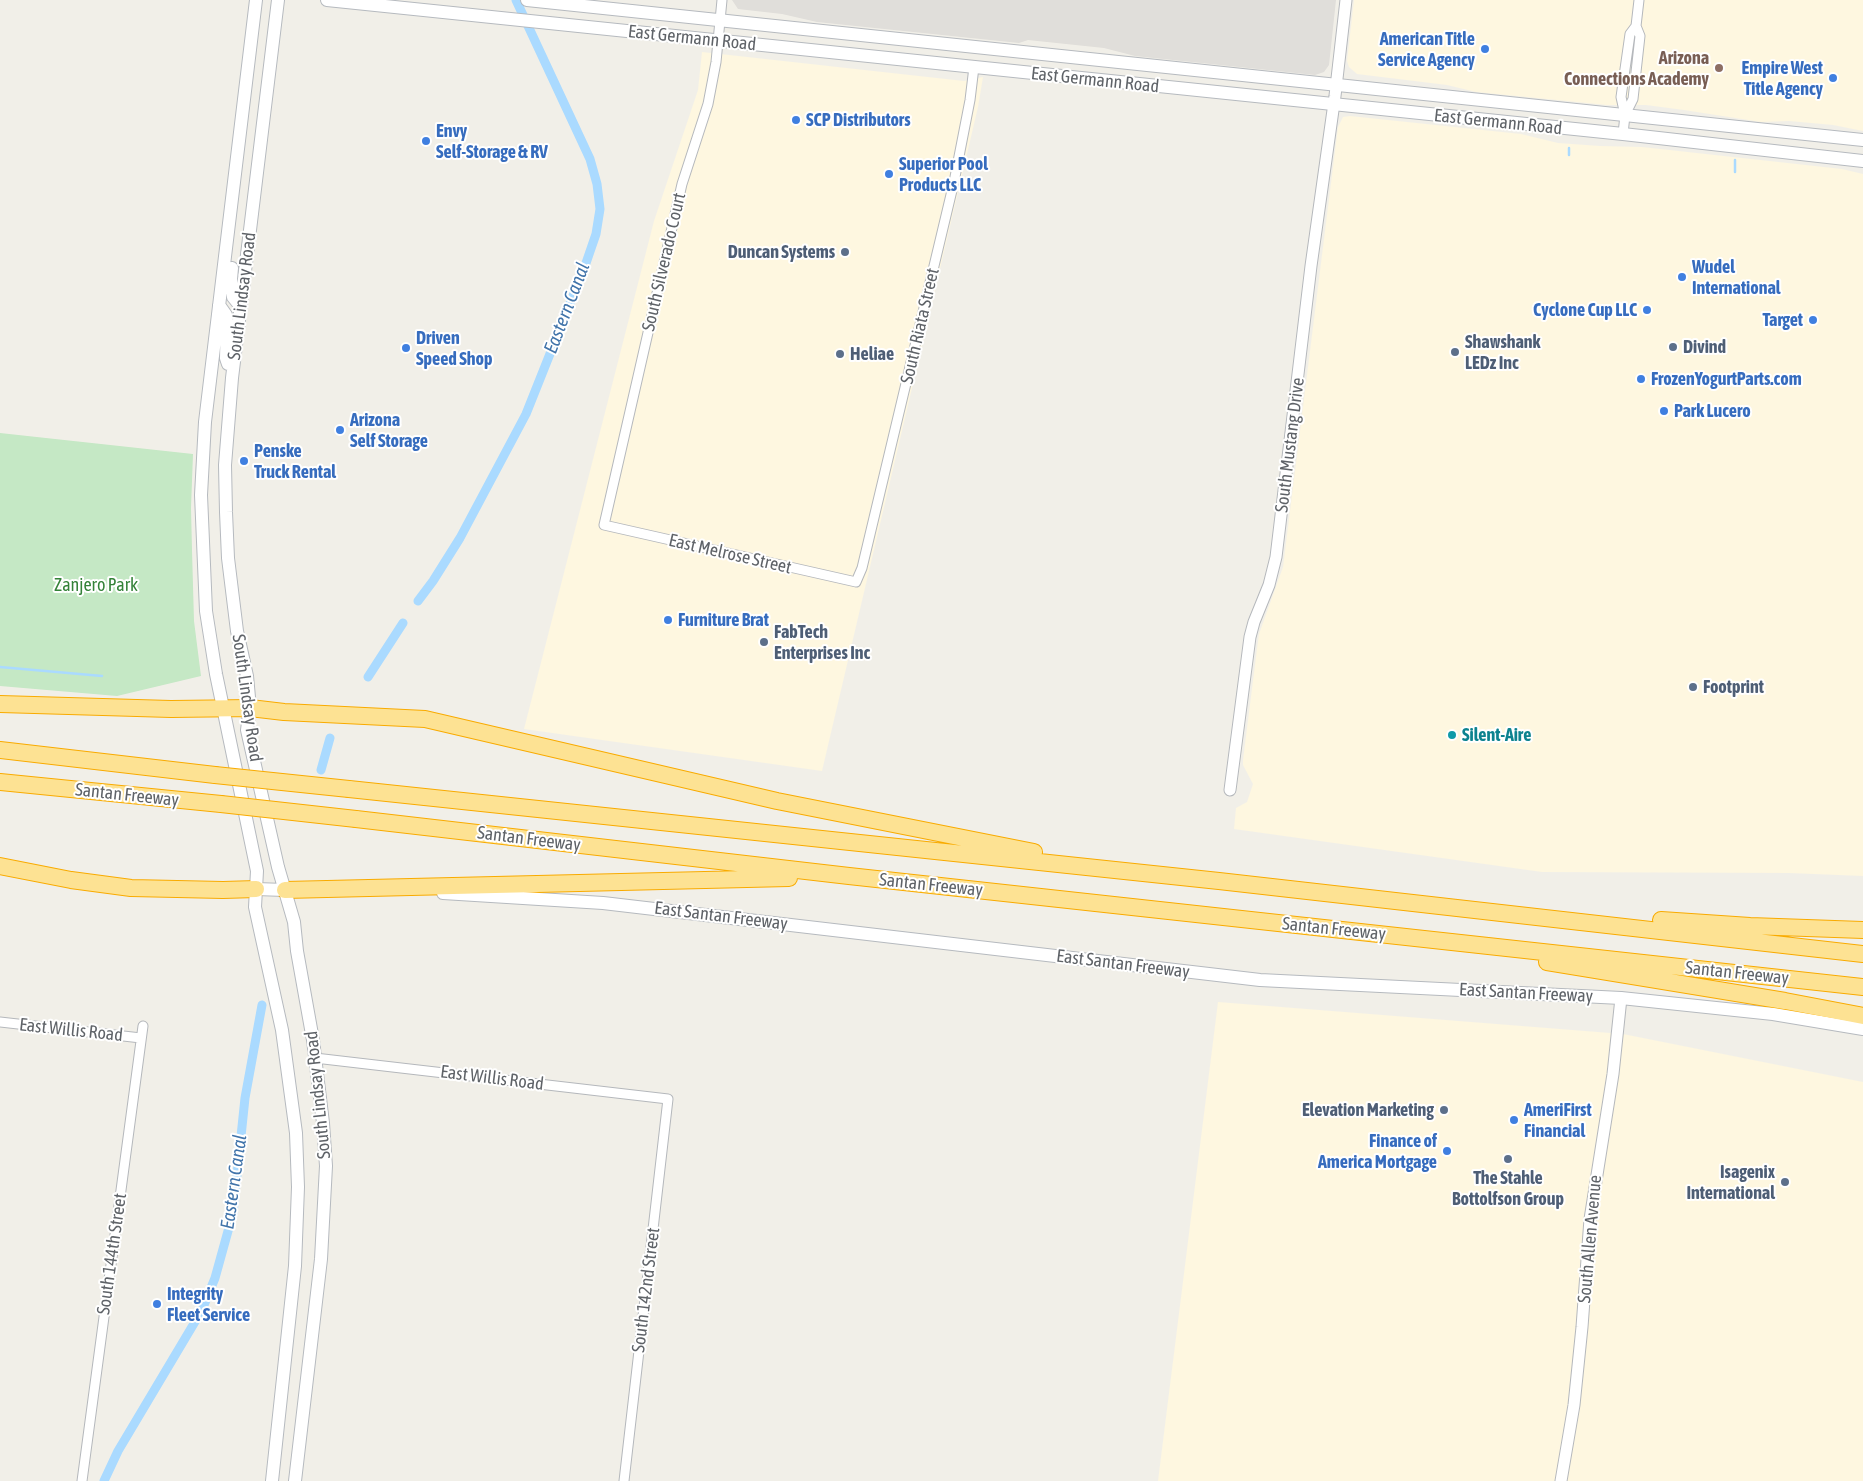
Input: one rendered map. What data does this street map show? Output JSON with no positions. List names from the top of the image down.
{
  "streets": {
    "highway": ["Santan Freeway"],
    "main road": ["East Germann Road", "South Lindsay Road", "East Santan Freeway"],
    "street": [
      "South Silverado Court",
      "South Riata Street",
      "South Mustang Drive",
      "East Melrose Street",
      "East Willis Road",
      "South Allen Avenue",
      "South 144th Street",
      "South 142nd Street"
    ]
  },
  "crossings": [
    ["East Germann Road", "South Silverado Court"],
    ["East Germann Road", "South Riata Street"],
    ["East Germann Road", "South Mustang Drive"],
    ["South Silverado Court", "East Melrose Street"],
    ["South Lindsay Road", "East Willis Road"],
    ["South Riata Street", "East Melrose Street"],
    ["East Santan Freeway", "South Allen Avenue"],
    ["East Willis Road", "South 144th Street"],
    ["East Willis Road", "South 142nd Street"]
  ],
  "water": ["Eastern Canal"],
  "parks": ["Zanjero Park"],
  "places": [
    "American Title Service Agency",
    "Arizona Connections Academy",
    "Empire West Title Agency",
    "SCP Distributors",
    "Envy Self-Storage & RV",
    "Superior Pool Products LLC",
    "Duncan Systems",
    "Wudel International",
    "Cyclone Cup LLC",
    "Target",
    "Divind",
    "Driven Speed Shop",
    "Shawshank LEDz Inc",
    "Heliae",
    "FrozenYogurtParts.com",
    "Park Lucero",
    "Arizona Self Storage",
    "Penske Truck Rental",
    "Furniture Brat",
    "FabTech Enterprises Inc",
    "Footprint",
    "Silent-Aire",
    "Elevation Marketing",
    "AmeriFirst Financial",
    "Finance of America Mortgage",
    "The Stahle Bottolfson Group",
    "Isagenix International",
    "Integrity Fleet Service"
  ]
}
